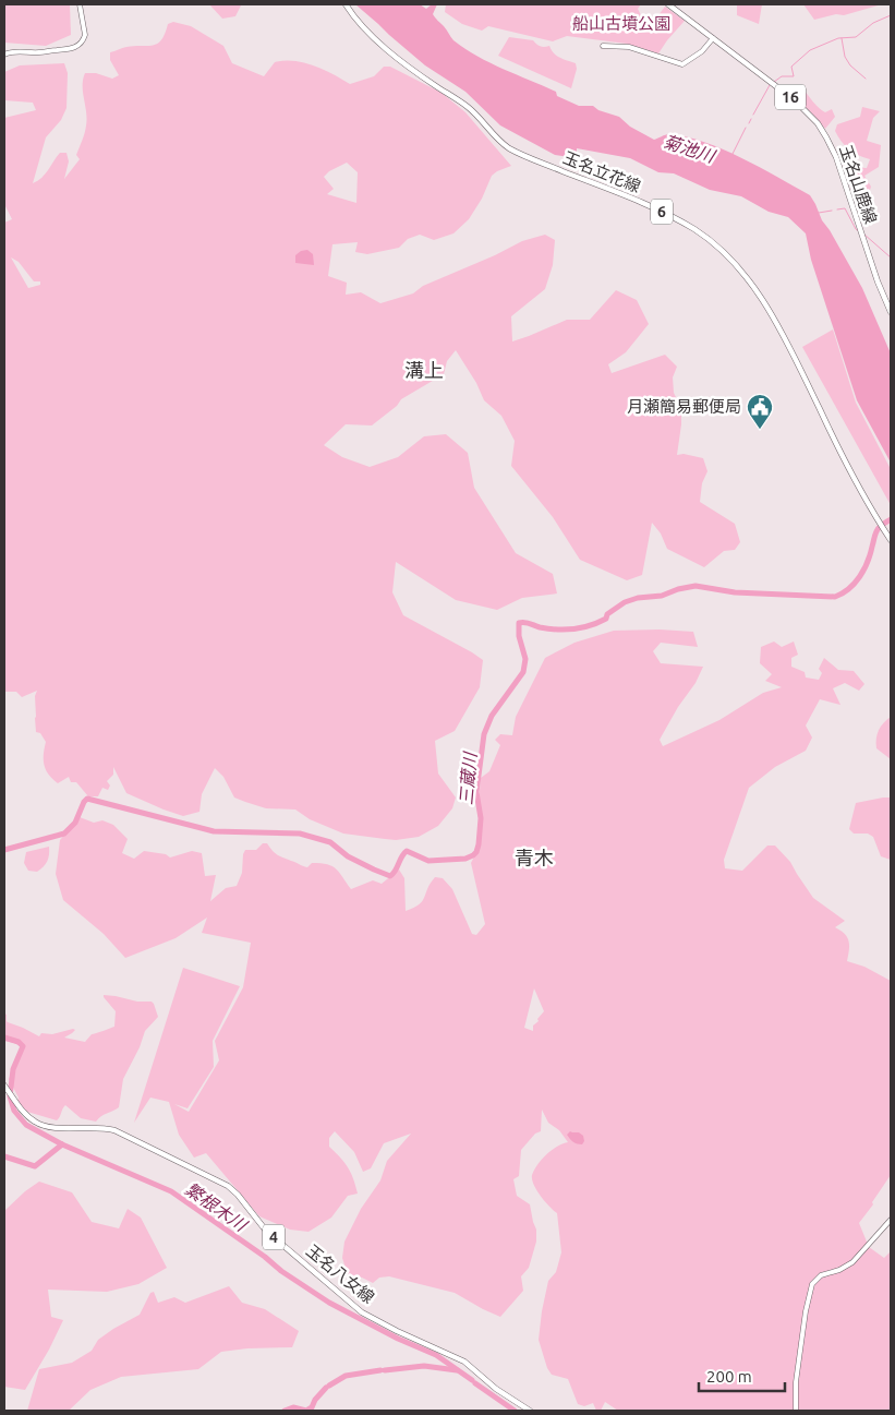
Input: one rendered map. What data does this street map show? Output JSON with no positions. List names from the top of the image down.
{
  "streets": {
    "main road": [
      "16",
      "玉名立花線",
      "玉名山鹿線",
      "6",
      "4",
      "玉名八女線"
    ]
  },
  "districts": ["溝上", "青木"],
  "water": ["菊池川", "三蔵川", "繁根木川"],
  "parks": ["船山古墳公園"],
  "places": {
    "public building": ["月瀬簡易郵便局"]
  },
  "scale_bar": "200 m"
}
